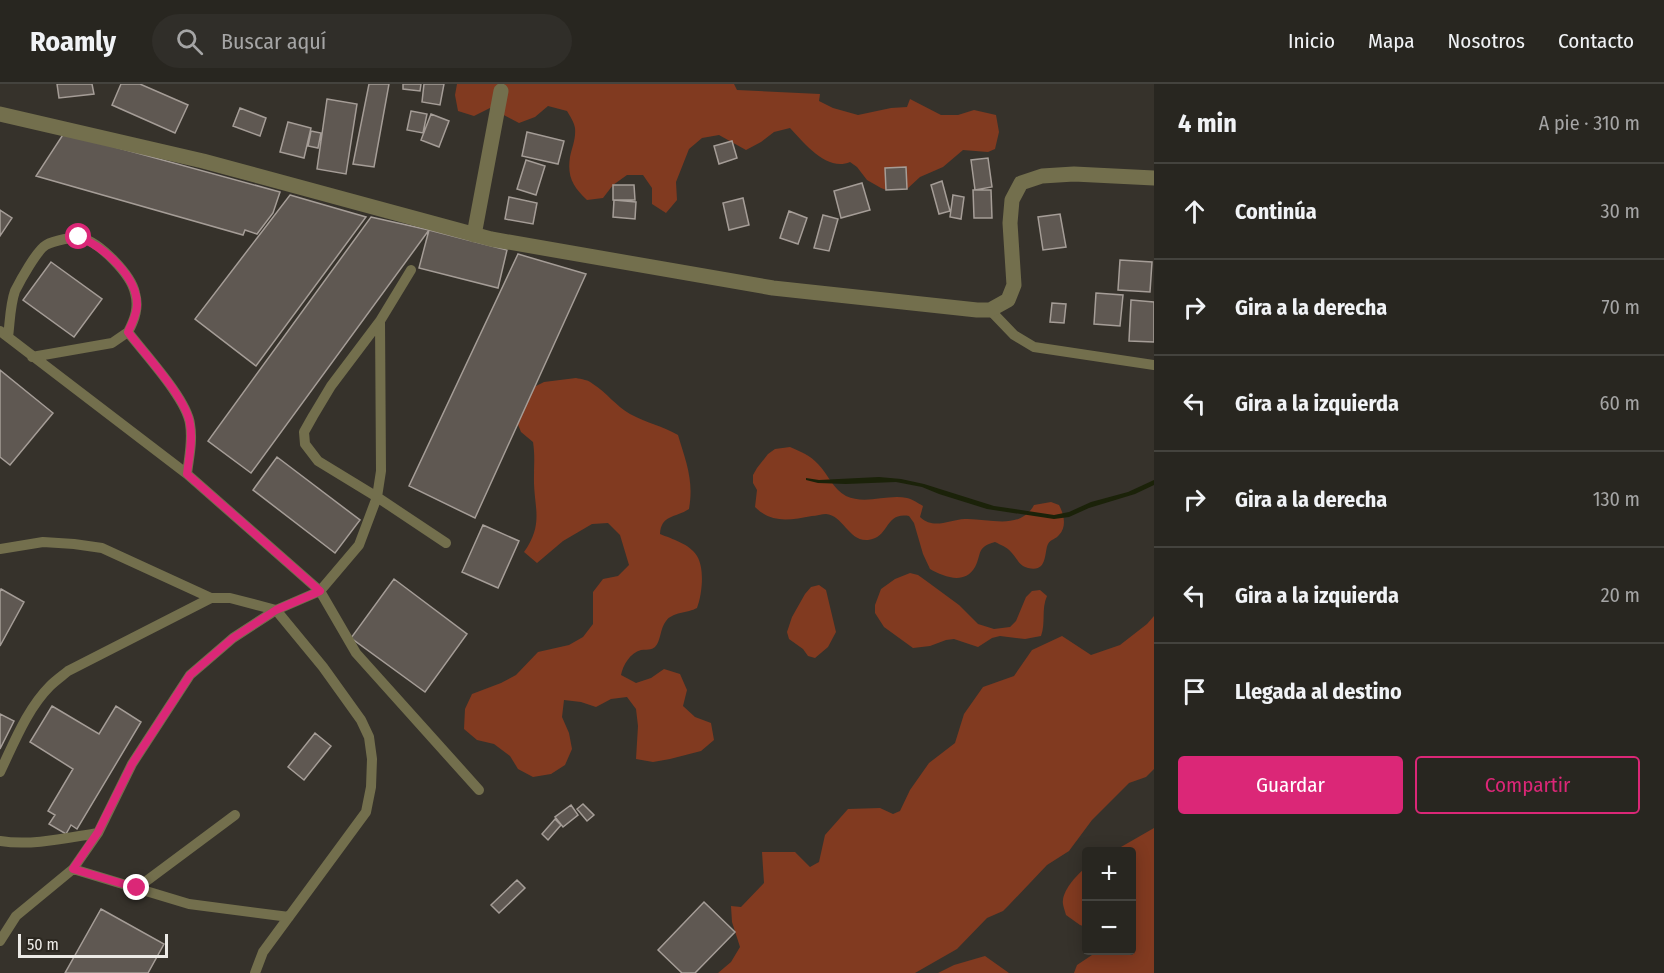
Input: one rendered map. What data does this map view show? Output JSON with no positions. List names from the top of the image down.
{
  "scale_bar": "50 m",
  "page": {
    "header": "Roamly",
    "search": "Buscar aquí",
    "nav": [
      "Inicio",
      "Mapa",
      "Nosotros",
      "Contacto"
    ],
    "heading": ["4 min", "A pie · 310 m"],
    "list": [
      ["Continúa", "30 m"],
      ["Gira a la derecha", "70 m"],
      ["Gira a la izquierda", "60 m"],
      ["Gira a la derecha", "130 m"],
      ["Gira a la izquierda", "20 m"],
      "Llegada al destino"
    ],
    "buttons": ["Guardar", "Compartir"],
    "map_buttons": ["+", "−"],
    "scale": "50 m"
  }
}
